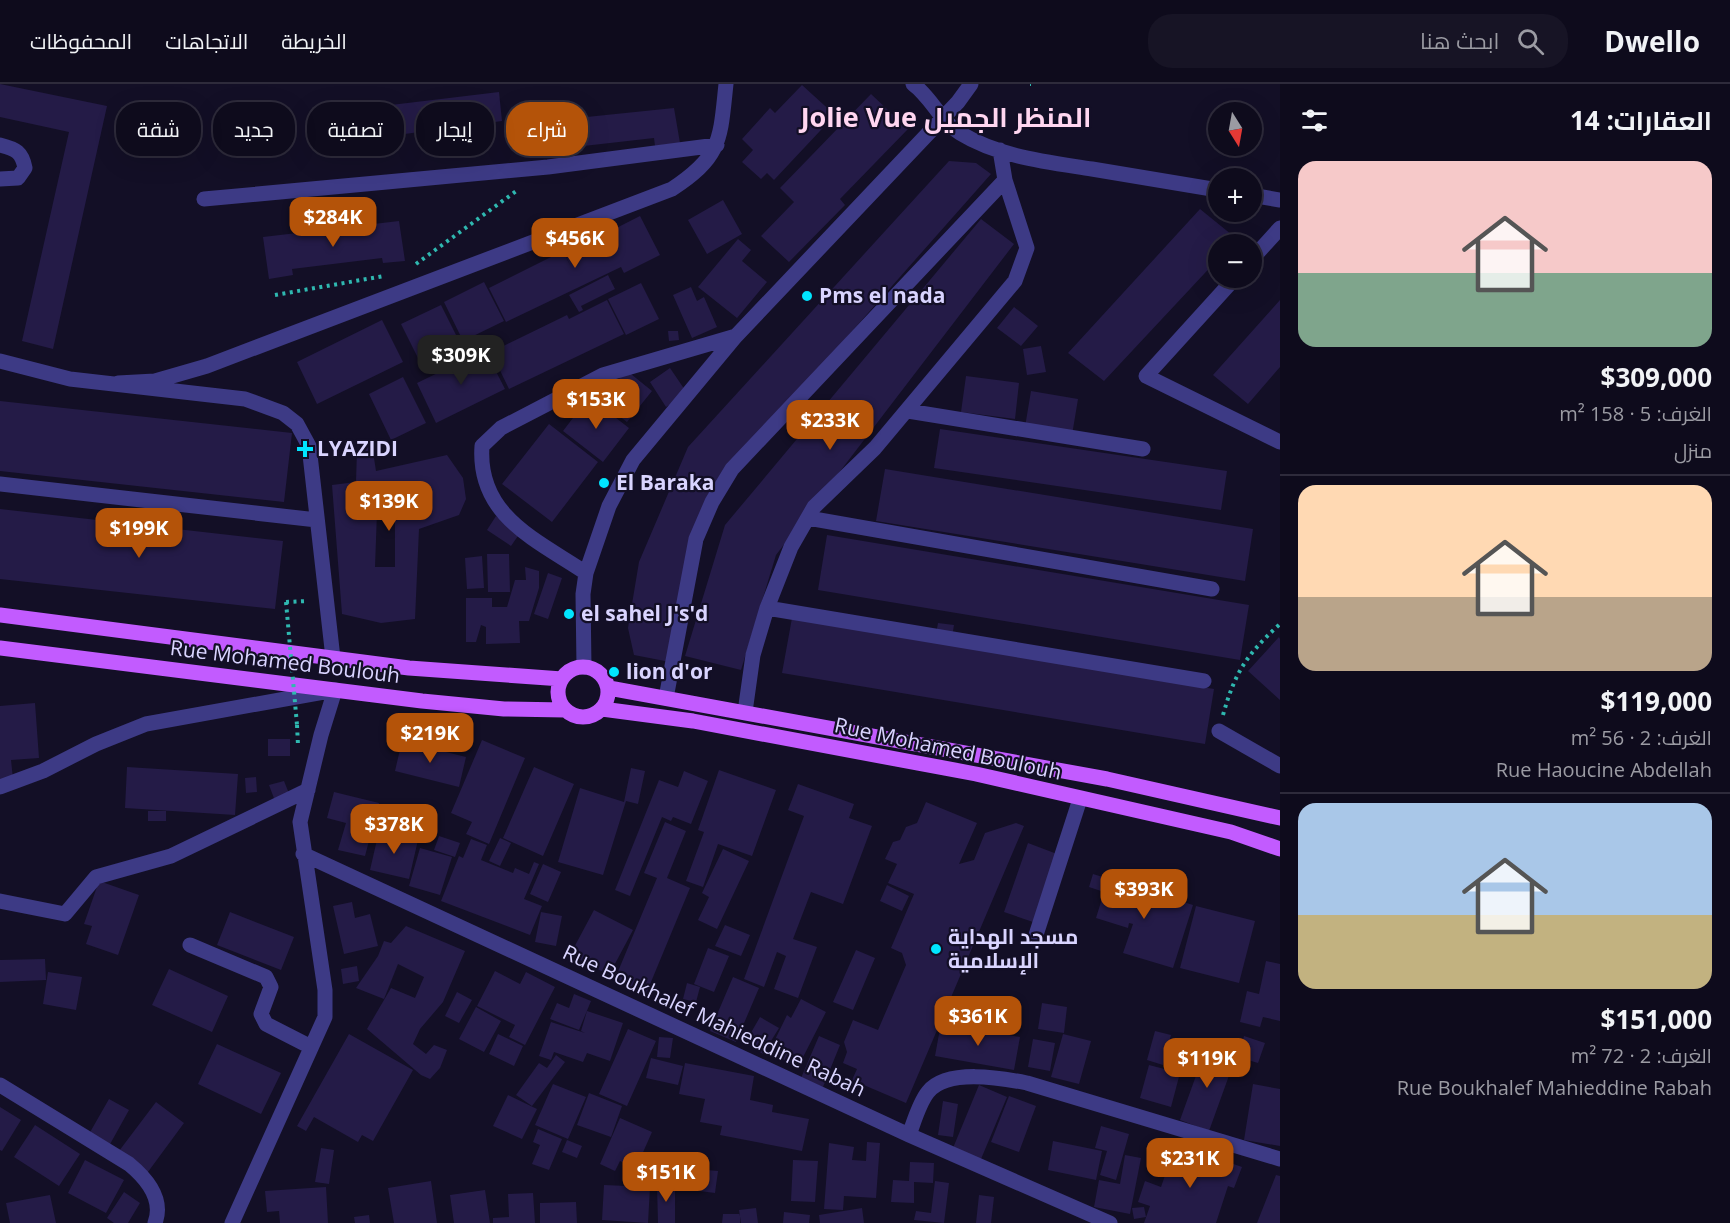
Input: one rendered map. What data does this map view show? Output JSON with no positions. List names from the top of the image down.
{
  "streets": {
    "main road": ["Rue Mohamed Boulouh"],
    "street": ["Rue Boukhalef Mahieddine Rabah"]
  },
  "districts": ["Jolie Vue المنظر الجميل"],
  "places": {
    "other": [
      "Pms el nada",
      "El Baraka",
      "el sahel J's'd",
      "lion d'or",
      "مسجد الهداية الإسلامية"
    ],
    "health": ["LYAZIDI"]
  },
  "north": "bottom",
  "page": {
    "header": "Dwello",
    "search": "ابحث هنا",
    "nav": ["الخريطة", "الاتجاهات", "المحفوظات"],
    "heading": "العقارات: 14",
    "map_buttons": ["+", "−"],
    "chip": [
      "شراء",
      "إيجار",
      "تصفية",
      "جديد",
      "شقة"
    ],
    "list": [
      {
        "name": "$309,000",
        "note": "الغرف: 5 · 158 m² · منزل"
      },
      {
        "name": "$119,000",
        "note": "الغرف: 2 · 56 m² · Rue Haoucine Abdellah"
      },
      {
        "name": "$151,000",
        "note": "الغرف: 2 · 72 m² · Rue Boukhalef Mahieddine Rabah"
      }
    ],
    "price": [
      "$284K",
      "$456K",
      "$309K",
      "$153K",
      "$233K",
      "$139K",
      "$199K",
      "$219K",
      "$378K",
      "$393K",
      "$361K",
      "$119K",
      "$231K",
      "$151K"
    ]
  }
}
